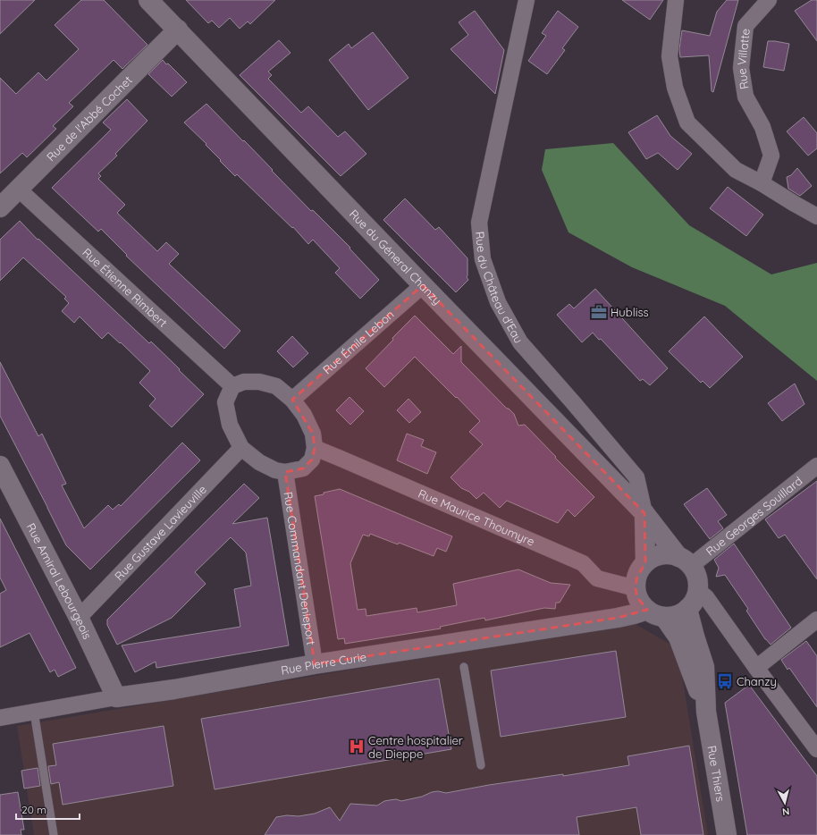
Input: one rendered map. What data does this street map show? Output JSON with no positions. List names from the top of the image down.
{
  "streets": {
    "main road": [
      "Rue de l'Abbé Cochet",
      "Rue du Géneral Chanzy",
      "Rue Amiral Lebourgeois",
      "Rue Pierre Curie",
      "Rue Thiers"
    ],
    "street": [
      "Rue Villatte",
      "Rue du Château d'Eau",
      "Rue Étienne Rimbert",
      "Rue Émile Lebon",
      "Rue Georges Souillard",
      "Rue Maurice Thoumyre",
      "Rue Gustave Lavieuville",
      "Rue Commandant Denieport"
    ]
  },
  "crossings": [
    ["Rue de l'Abbé Cochet", "Rue du Géneral Chanzy"],
    ["Rue de l'Abbé Cochet", "Rue Étienne Rimbert"],
    ["Rue du Géneral Chanzy", "Rue du Château d'Eau"],
    ["Rue du Géneral Chanzy", "Rue Émile Lebon"],
    ["Rue du Géneral Chanzy", "Rue Georges Souillard"],
    ["Rue du Géneral Chanzy", "Rue Maurice Thoumyre"],
    ["Rue du Géneral Chanzy", "Rue Pierre Curie"],
    ["Rue du Géneral Chanzy", "Rue Thiers"],
    ["Rue Étienne Rimbert", "Rue Émile Lebon"],
    ["Rue Étienne Rimbert", "Rue Maurice Thoumyre"],
    ["Rue Étienne Rimbert", "Rue Gustave Lavieuville"],
    ["Rue Étienne Rimbert", "Rue Commandant Denieport"],
    ["Rue Émile Lebon", "Rue Maurice Thoumyre"],
    ["Rue Émile Lebon", "Rue Gustave Lavieuville"],
    ["Rue Émile Lebon", "Rue Commandant Denieport"],
    ["Rue Georges Souillard", "Rue Maurice Thoumyre"],
    ["Rue Georges Souillard", "Rue Pierre Curie"],
    ["Rue Georges Souillard", "Rue Thiers"],
    ["Rue Maurice Thoumyre", "Rue Gustave Lavieuville"],
    ["Rue Maurice Thoumyre", "Rue Commandant Denieport"],
    ["Rue Maurice Thoumyre", "Rue Pierre Curie"],
    ["Rue Maurice Thoumyre", "Rue Thiers"],
    ["Rue Gustave Lavieuville", "Rue Commandant Denieport"],
    ["Rue Gustave Lavieuville", "Rue Amiral Lebourgeois"],
    ["Rue Commandant Denieport", "Rue Pierre Curie"],
    ["Rue Amiral Lebourgeois", "Rue Pierre Curie"],
    ["Rue Pierre Curie", "Rue Thiers"]
  ],
  "places": {
    "office": ["Hubliss"],
    "bus stop": ["Chanzy"],
    "hospital": ["Centre hospitalier de Dieppe"]
  },
  "scale_bar": "20 m",
  "north": "bottom"
}
